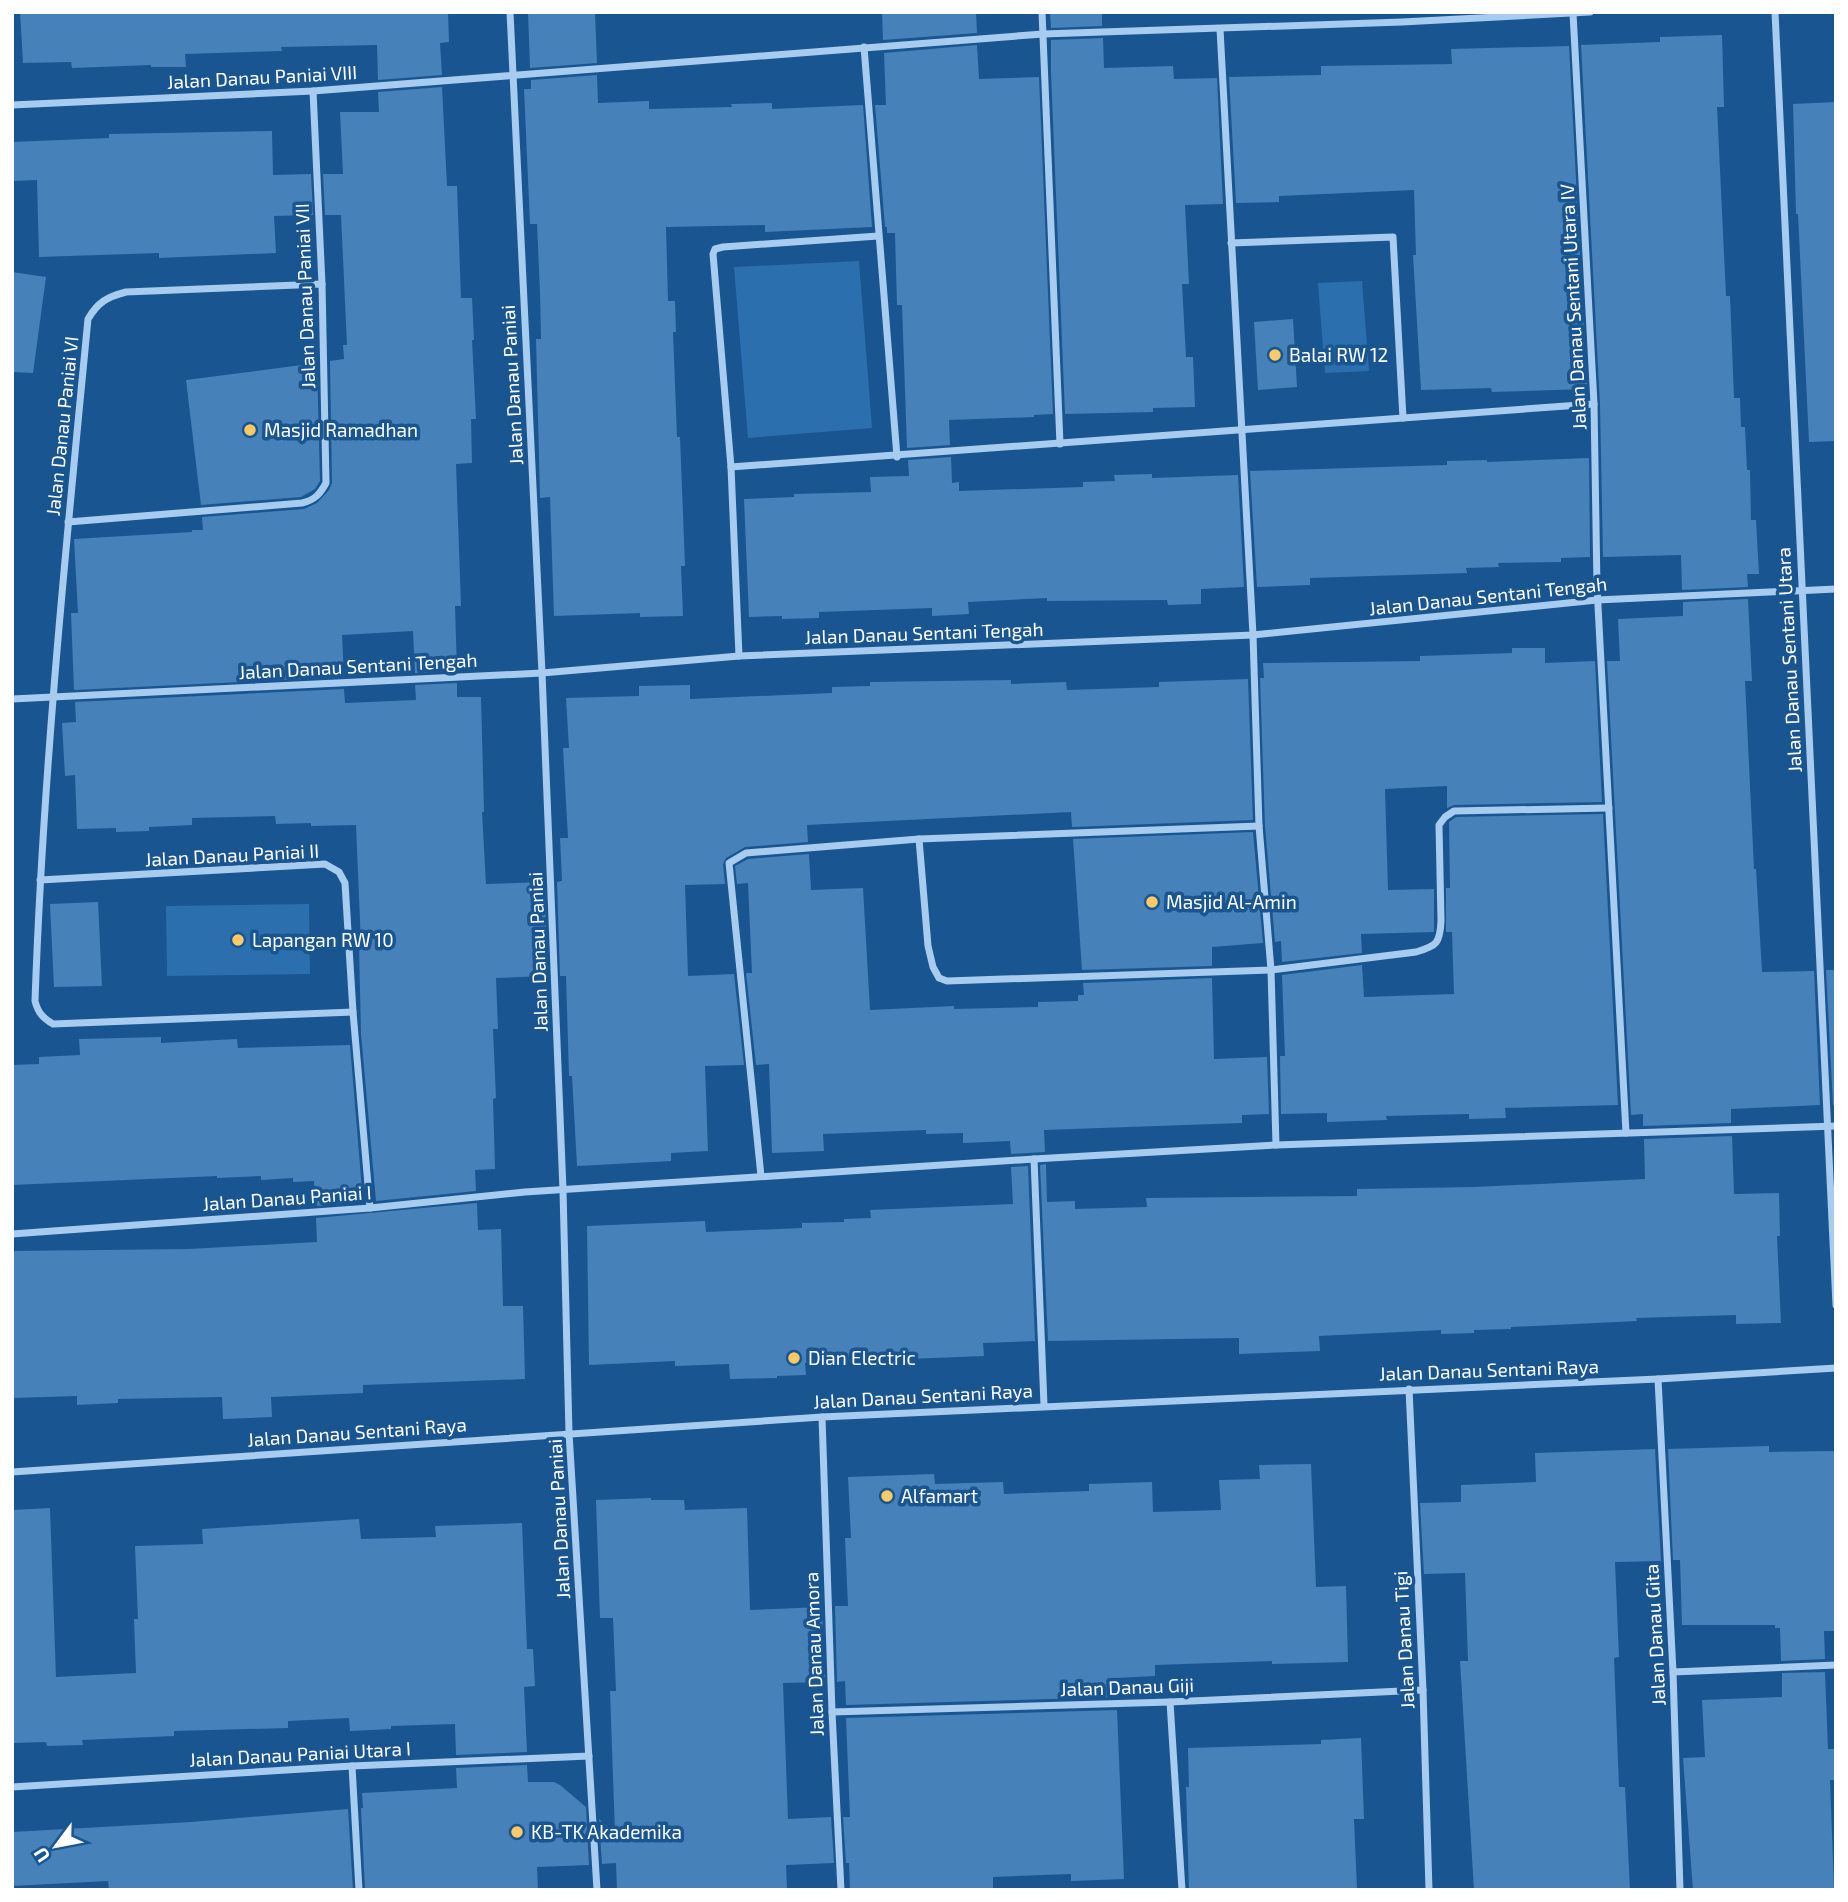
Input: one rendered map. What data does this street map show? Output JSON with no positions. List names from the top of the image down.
{
  "streets": {
    "street": [
      "Jalan Danau Paniai VIII",
      "Jalan Danau Paniai VII",
      "Jalan Danau Sentani Utara IV",
      "Jalan Danau Paniai",
      "Jalan Danau Paniai VI",
      "Jalan Danau Sentani Tengah",
      "Jalan Danau Sentani Utara",
      "Jalan Danau Paniai II",
      "Jalan Danau Paniai I",
      "Jalan Danau Sentani Raya",
      "Jalan Danau Gita",
      "Jalan Danau Tigi",
      "Jalan Danau Amora",
      "Jalan Danau Giji",
      "Jalan Danau Paniai Utara I"
    ]
  },
  "crossings": [
    ["Jalan Danau Paniai VIII", "Jalan Danau Paniai VII"],
    ["Jalan Danau Paniai VIII", "Jalan Danau Sentani Utara IV"],
    ["Jalan Danau Paniai VIII", "Jalan Danau Paniai"],
    ["Jalan Danau Paniai VII", "Jalan Danau Paniai VI"],
    ["Jalan Danau Sentani Utara IV", "Jalan Danau Sentani Tengah"],
    ["Jalan Danau Sentani Utara IV", "Jalan Danau Paniai I"],
    ["Jalan Danau Paniai", "Jalan Danau Sentani Tengah"],
    ["Jalan Danau Paniai", "Jalan Danau Paniai I"],
    ["Jalan Danau Paniai", "Jalan Danau Sentani Raya"],
    ["Jalan Danau Paniai", "Jalan Danau Paniai Utara I"],
    ["Jalan Danau Paniai VI", "Jalan Danau Sentani Tengah"],
    ["Jalan Danau Paniai VI", "Jalan Danau Paniai II"],
    ["Jalan Danau Sentani Tengah", "Jalan Danau Sentani Utara"],
    ["Jalan Danau Sentani Utara", "Jalan Danau Paniai I"],
    ["Jalan Danau Paniai II", "Jalan Danau Paniai I"],
    ["Jalan Danau Sentani Raya", "Jalan Danau Gita"],
    ["Jalan Danau Sentani Raya", "Jalan Danau Tigi"],
    ["Jalan Danau Sentani Raya", "Jalan Danau Amora"],
    ["Jalan Danau Tigi", "Jalan Danau Giji"],
    ["Jalan Danau Amora", "Jalan Danau Giji"]
  ],
  "places": [
    "Balai RW 12",
    "Masjid Ramadhan",
    "Masjid Al-Amin",
    "Lapangan RW 10",
    "Dian Electric",
    "Alfamart",
    "KB-TK Akademika"
  ],
  "north": "bottom left"
}
